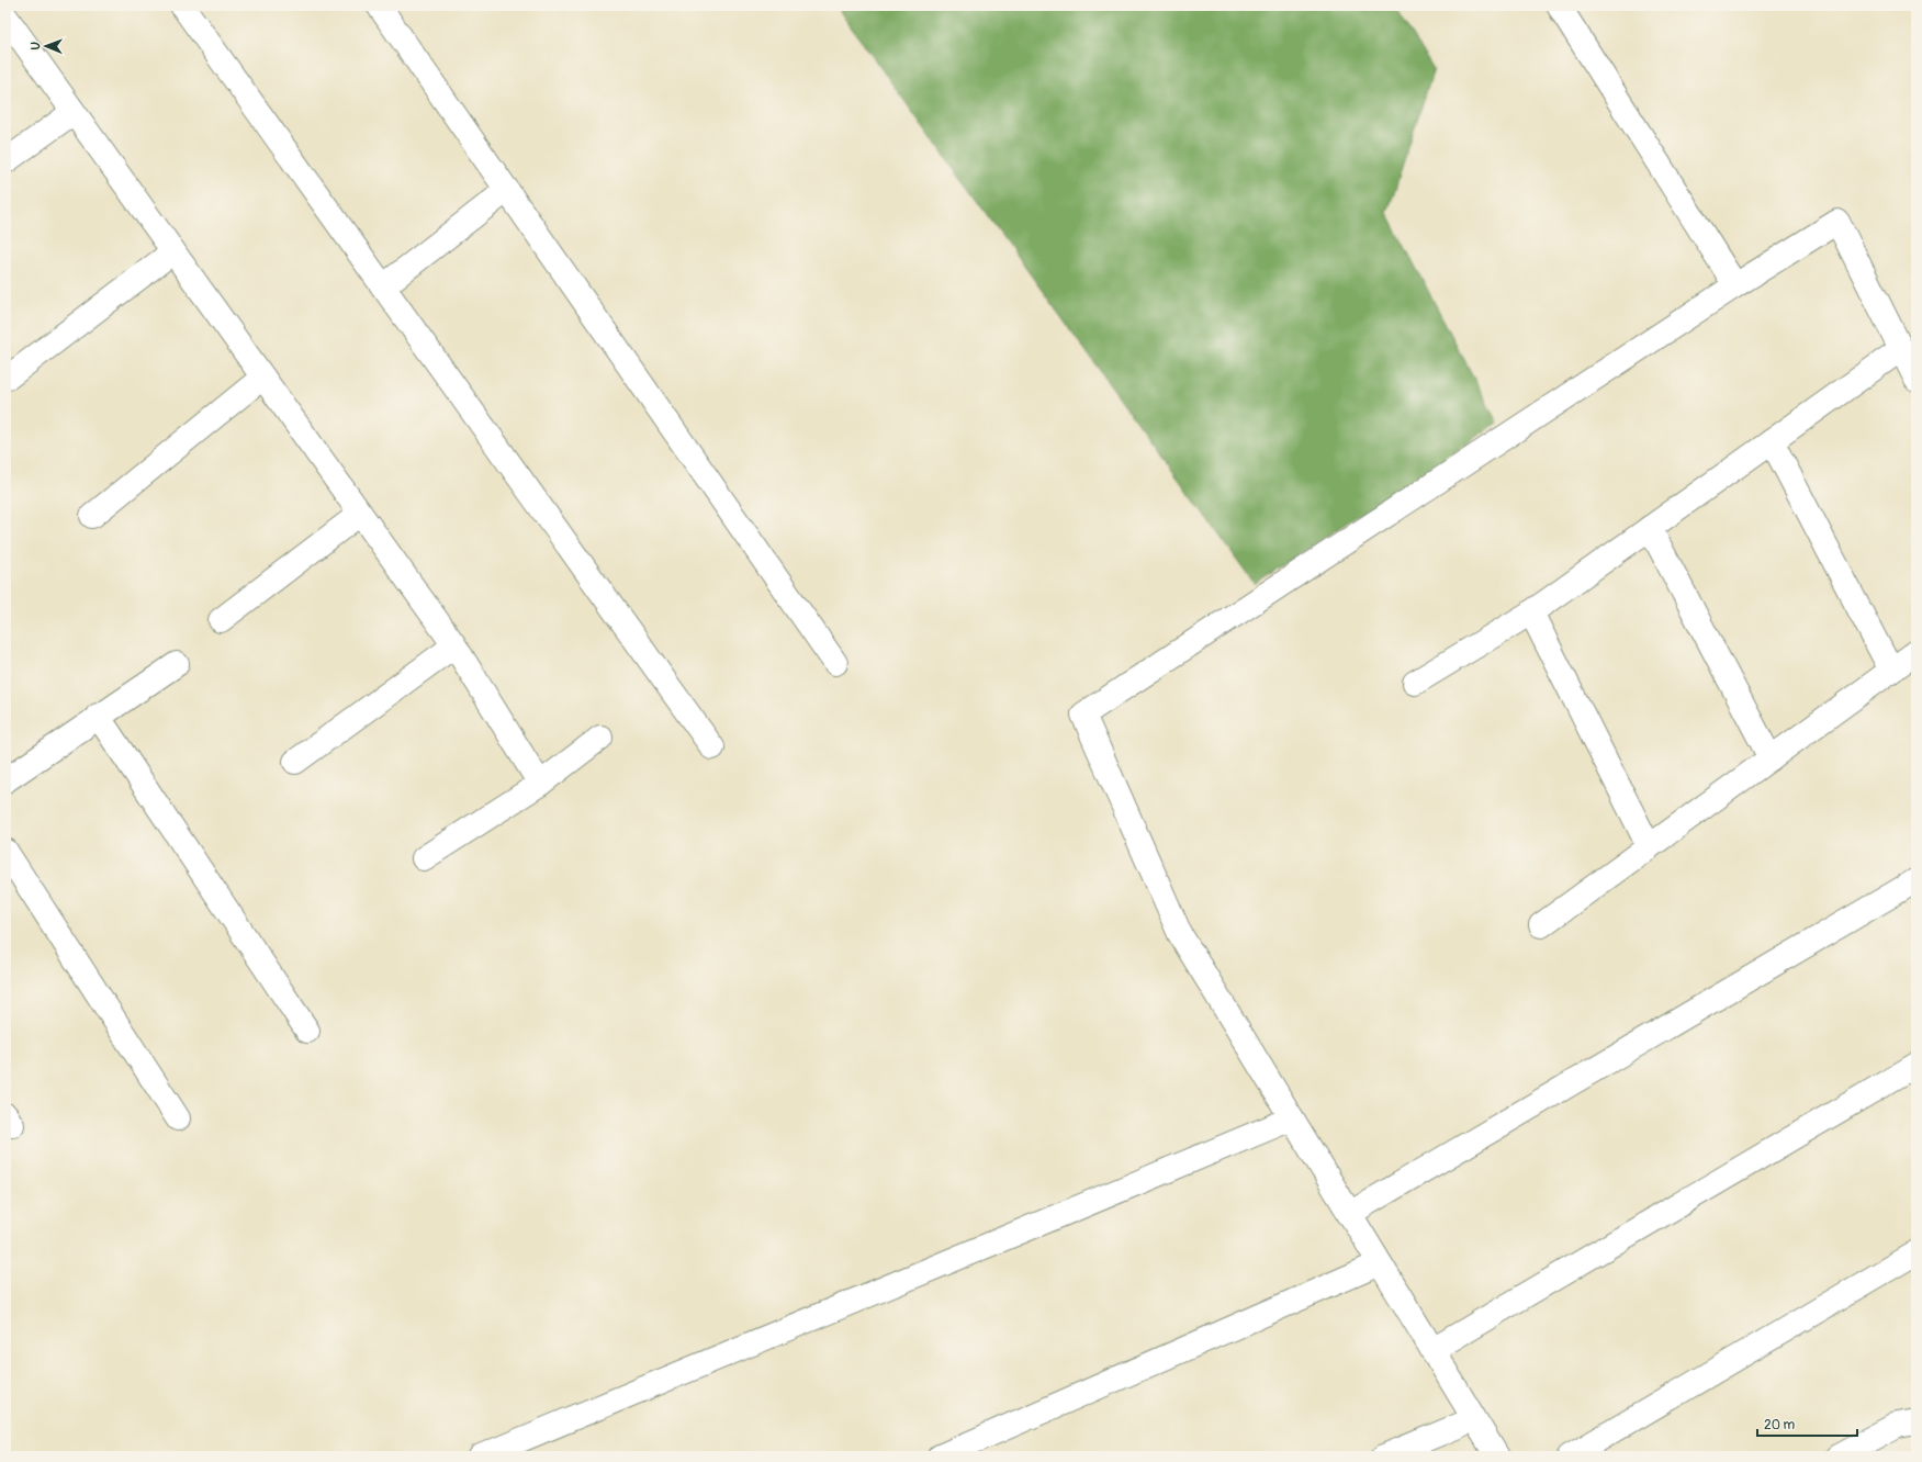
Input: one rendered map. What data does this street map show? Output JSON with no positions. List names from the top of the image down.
{
  "scale_bar": "20 m",
  "north": "left"
}
